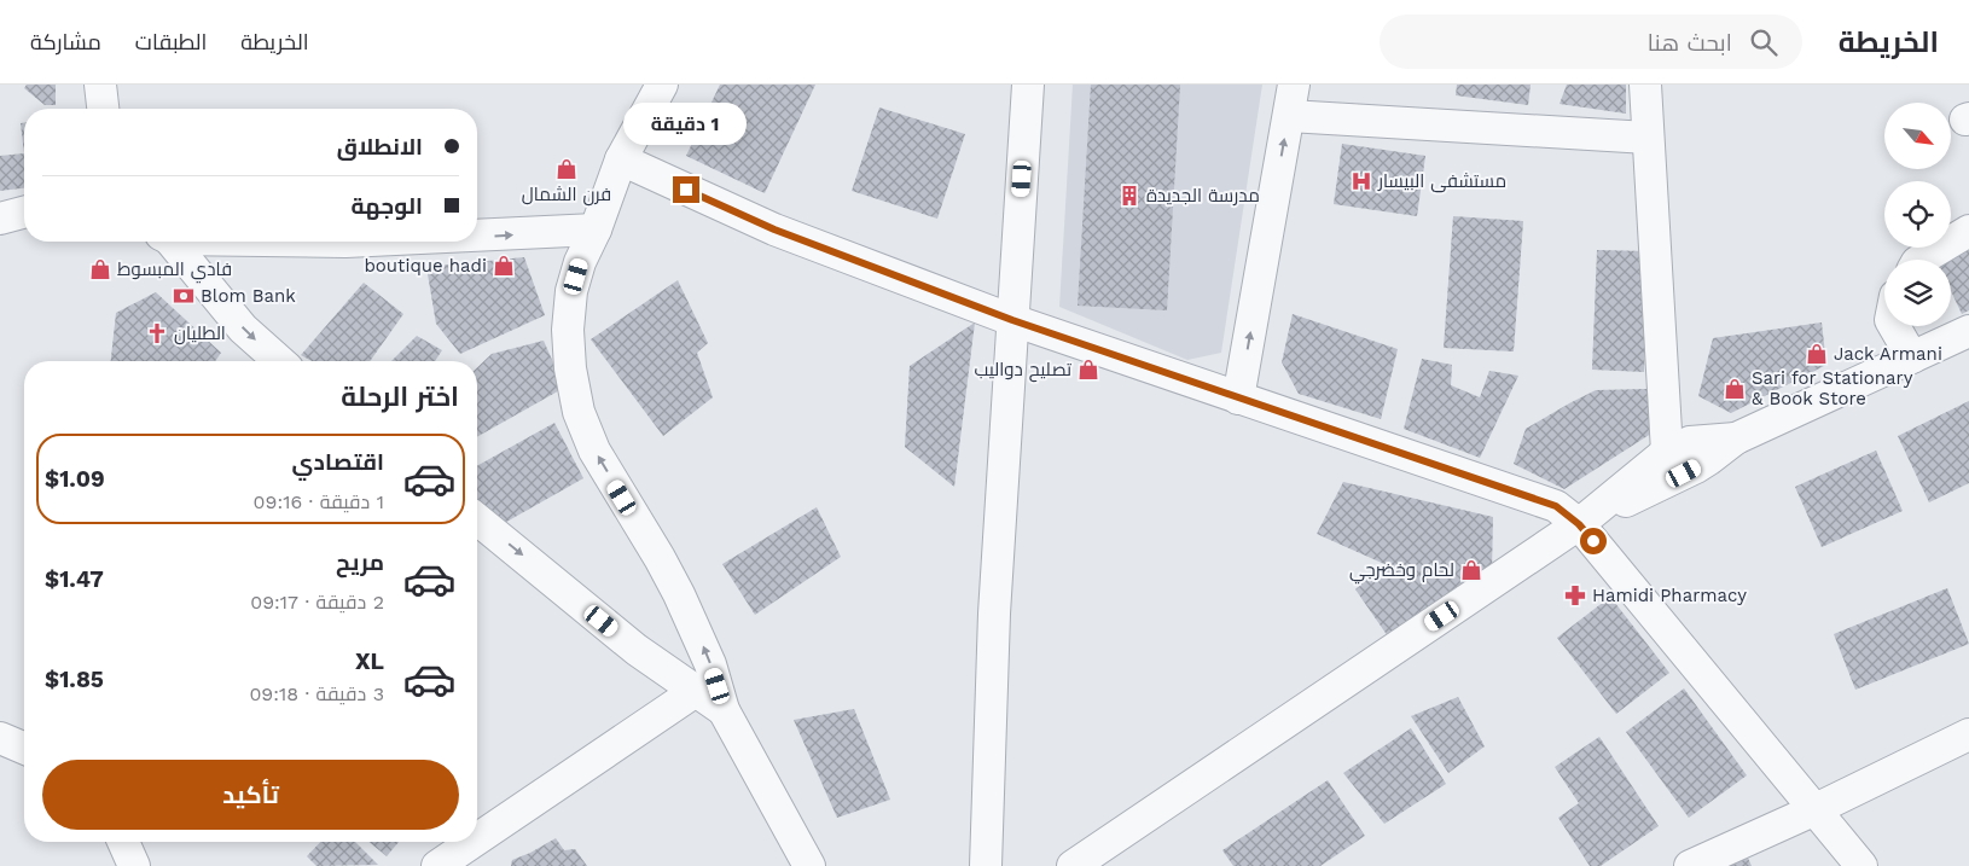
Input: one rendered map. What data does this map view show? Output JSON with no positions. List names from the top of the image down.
{
  "places": {
    "shop": [
      "فرن الشمال",
      "boutique hadi",
      "فادي المبسوط",
      "Jack Armani",
      "تصليح دواليب",
      "Sari for Stationary & Book Store",
      "لحام وخضرجي"
    ],
    "hospital": ["مستشفی البيسار"],
    "building": ["مدرسة الجديدة"],
    "bank": ["Blom Bank"],
    "church": ["الطليان"],
    "pharmacy": ["Hamidi Pharmacy"]
  },
  "north": "bottom right",
  "page": {
    "header": "الخريطة",
    "search": "ابحث هنا",
    "nav": ["الخريطة", "الطبقات", "مشاركة"],
    "bubble": "1 دقيقة",
    "banner": ["الانطلاق", "الوجهة"],
    "heading": "اختر الرحلة",
    "list": [
      {
        "name": "اقتصادي",
        "note": "1 دقيقة · 09:16",
        "value": "$1.09"
      },
      {
        "name": "مريح",
        "note": "2 دقيقة · 09:17",
        "value": "$1.47"
      },
      {
        "name": "XL",
        "note": "3 دقيقة · 09:18",
        "value": "$1.85"
      }
    ],
    "buttons": "تأكيد"
  }
}
